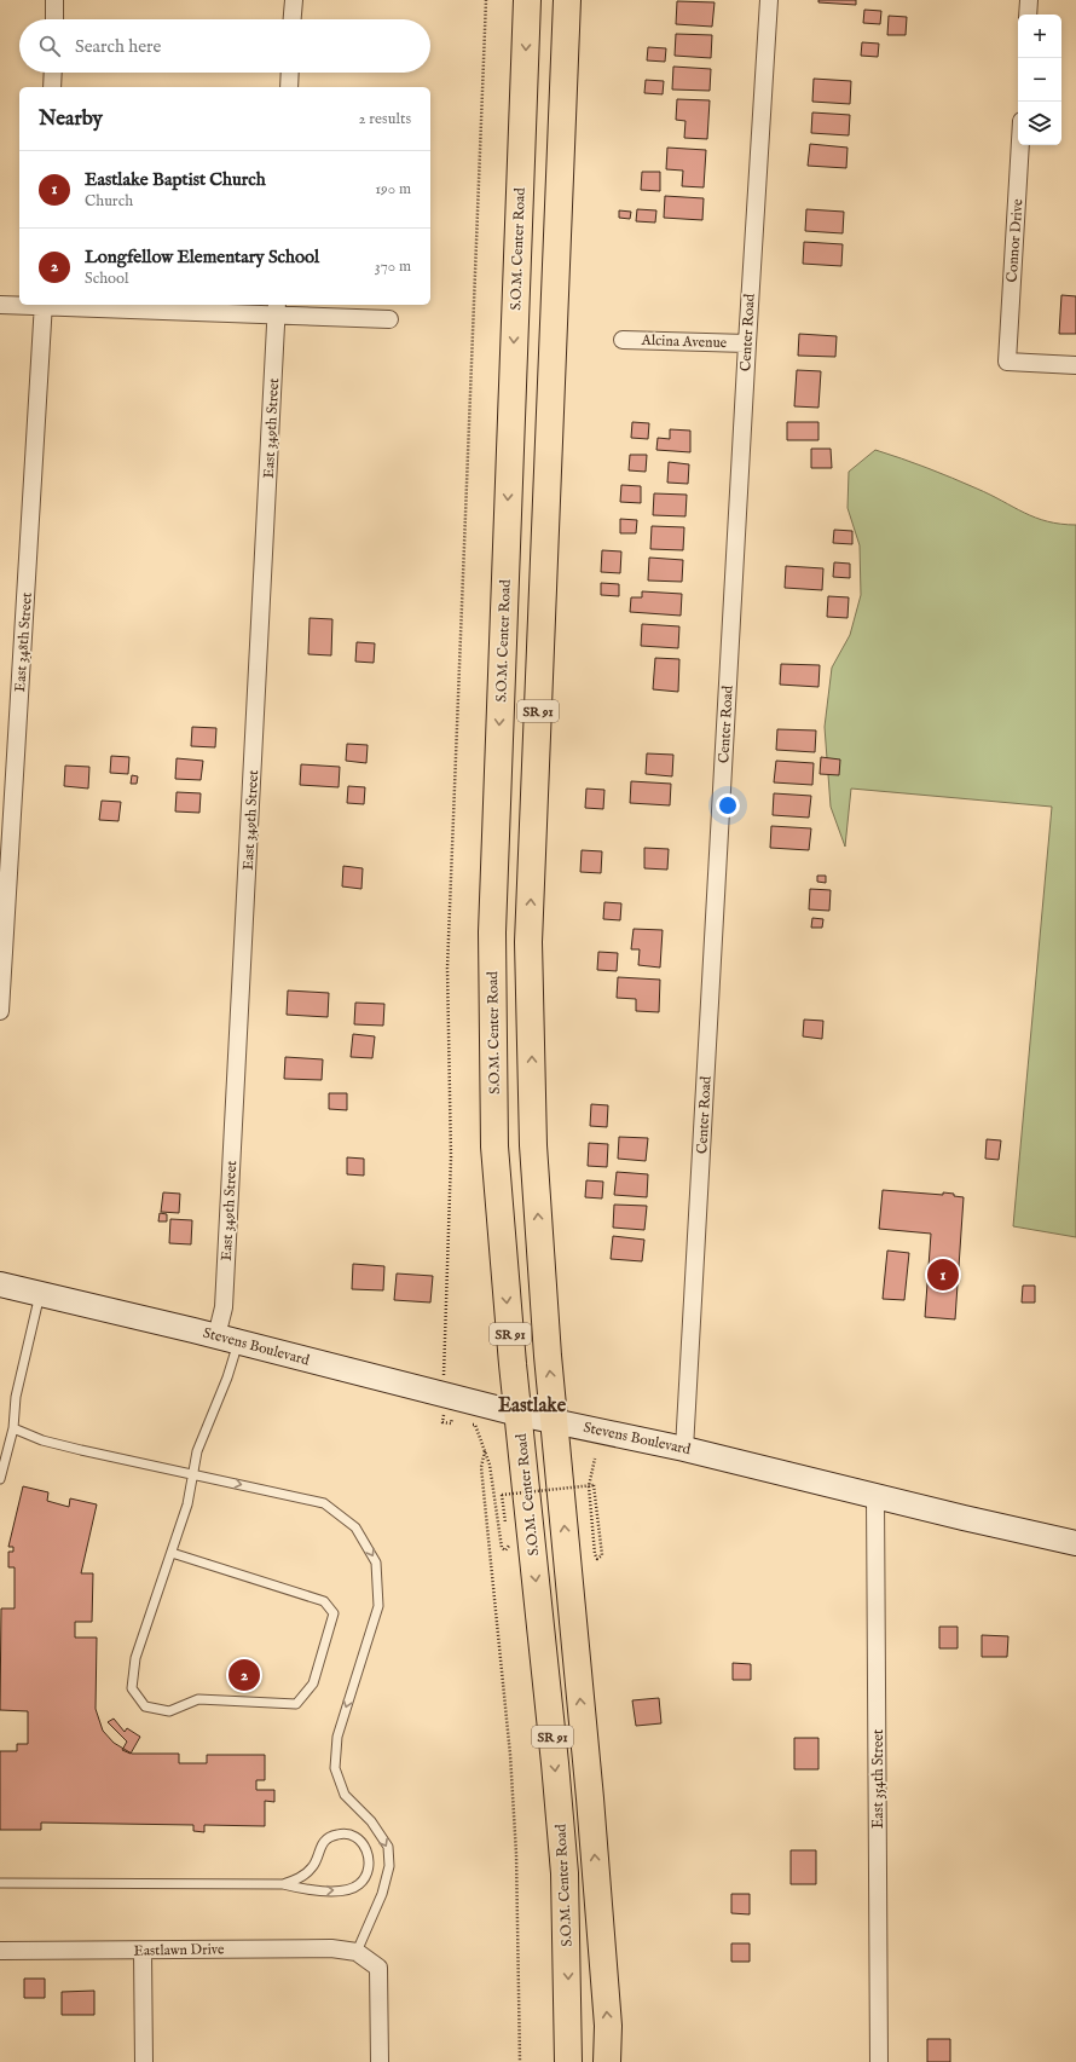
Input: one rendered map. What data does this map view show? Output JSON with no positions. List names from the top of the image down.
{
  "streets": {
    "main road": ["S.O.M. Center Road", "SR 91"],
    "street": [
      "Connor Drive",
      "Center Road",
      "Alcina Avenue",
      "East 349th Street",
      "East 348th Street",
      "Stevens Boulevard",
      "East 354th Street",
      "Eastlawn Drive"
    ]
  },
  "crossings": [
    ["S.O.M. Center Road", "Stevens Boulevard"],
    ["Center Road", "Alcina Avenue"],
    ["Center Road", "Stevens Boulevard"],
    ["East 349th Street", "Stevens Boulevard"],
    ["SR 91", "Stevens Boulevard"],
    ["Stevens Boulevard", "East 354th Street"]
  ],
  "districts": ["Eastlake"],
  "page": {
    "map_buttons": ["+", "−"],
    "search": "Search here",
    "heading": ["Nearby", "2 results"],
    "list": [
      {
        "mark": "1",
        "name": "Eastlake Baptist Church",
        "note": "Church",
        "value": "190 m"
      },
      {
        "mark": "2",
        "name": "Longfellow Elementary School",
        "note": "School",
        "value": "370 m"
      }
    ],
    "pins": ["1", "2"]
  }
}
